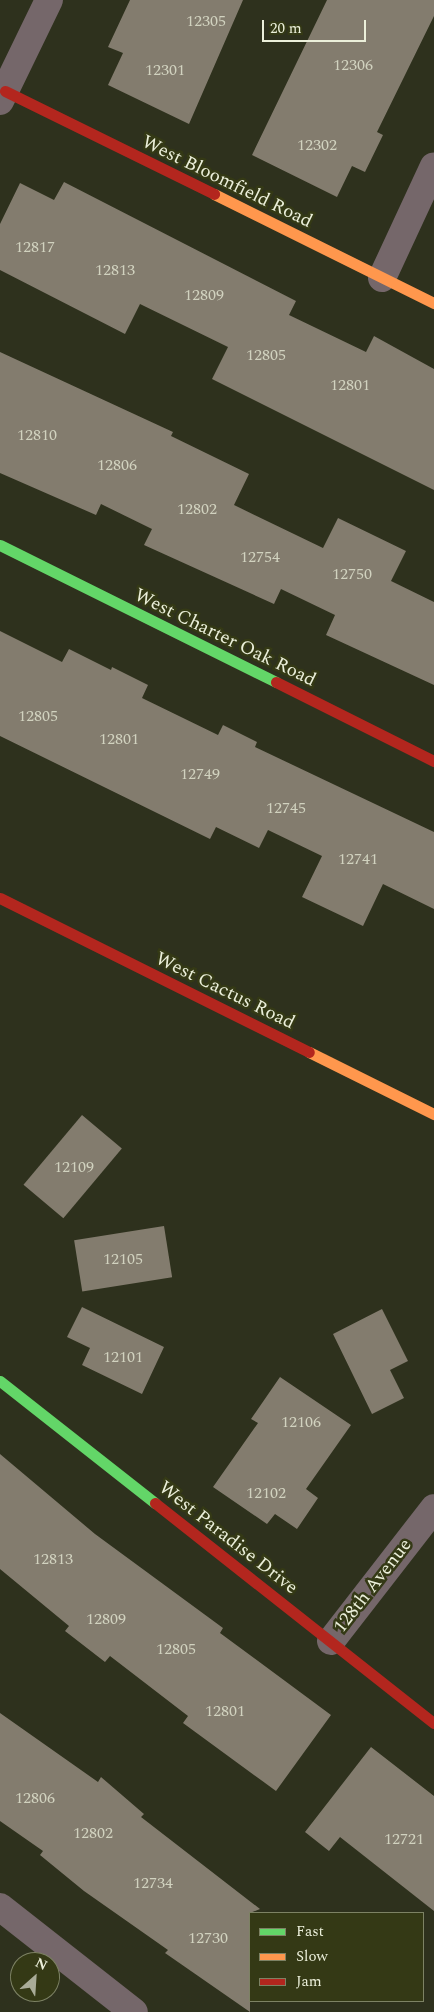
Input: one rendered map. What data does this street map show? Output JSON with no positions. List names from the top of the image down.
{
  "streets": {
    "street": [
      "West Bloomfield Road",
      "West Charter Oak Road",
      "West Cactus Road",
      "West Paradise Drive",
      "128th Avenue"
    ]
  },
  "crossings": [
    ["West Paradise Drive", "128th Avenue"]
  ],
  "house_numbers": [
    "12305",
    "12306",
    "12301",
    "12302",
    "12817",
    "12813",
    "12809",
    "12805",
    "12801",
    "12810",
    "12806",
    "12802",
    "12754",
    "12750",
    "12805",
    "12801",
    "12749",
    "12745",
    "12741",
    "12109",
    "12105",
    "12101",
    "12106",
    "12102",
    "12813",
    "12809",
    "12805",
    "12801",
    "12806",
    "12802",
    "12721",
    "12734",
    "12730"
  ],
  "legend": ["Fast", "Slow", "Jam"],
  "scale_bar": "20 m",
  "north": "top right"
}
